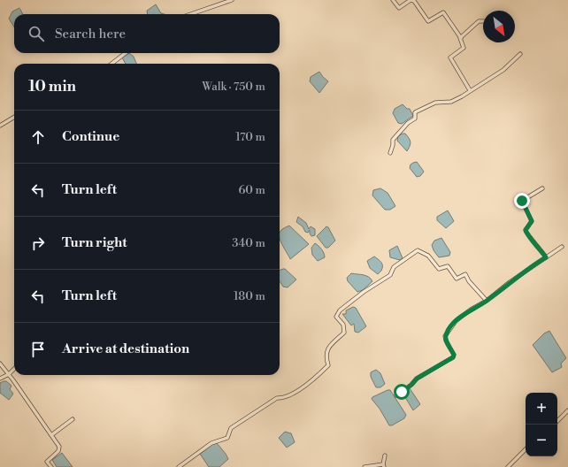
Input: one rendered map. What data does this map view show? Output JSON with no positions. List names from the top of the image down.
{
  "north": "bottom right",
  "page": {
    "search": "Search here",
    "heading": ["10 min", "Walk · 750 m"],
    "list": [
      ["Continue", "170 m"],
      ["Turn left", "60 m"],
      ["Turn right", "340 m"],
      ["Turn left", "180 m"],
      "Arrive at destination"
    ],
    "map_buttons": ["+", "−"]
  }
}
